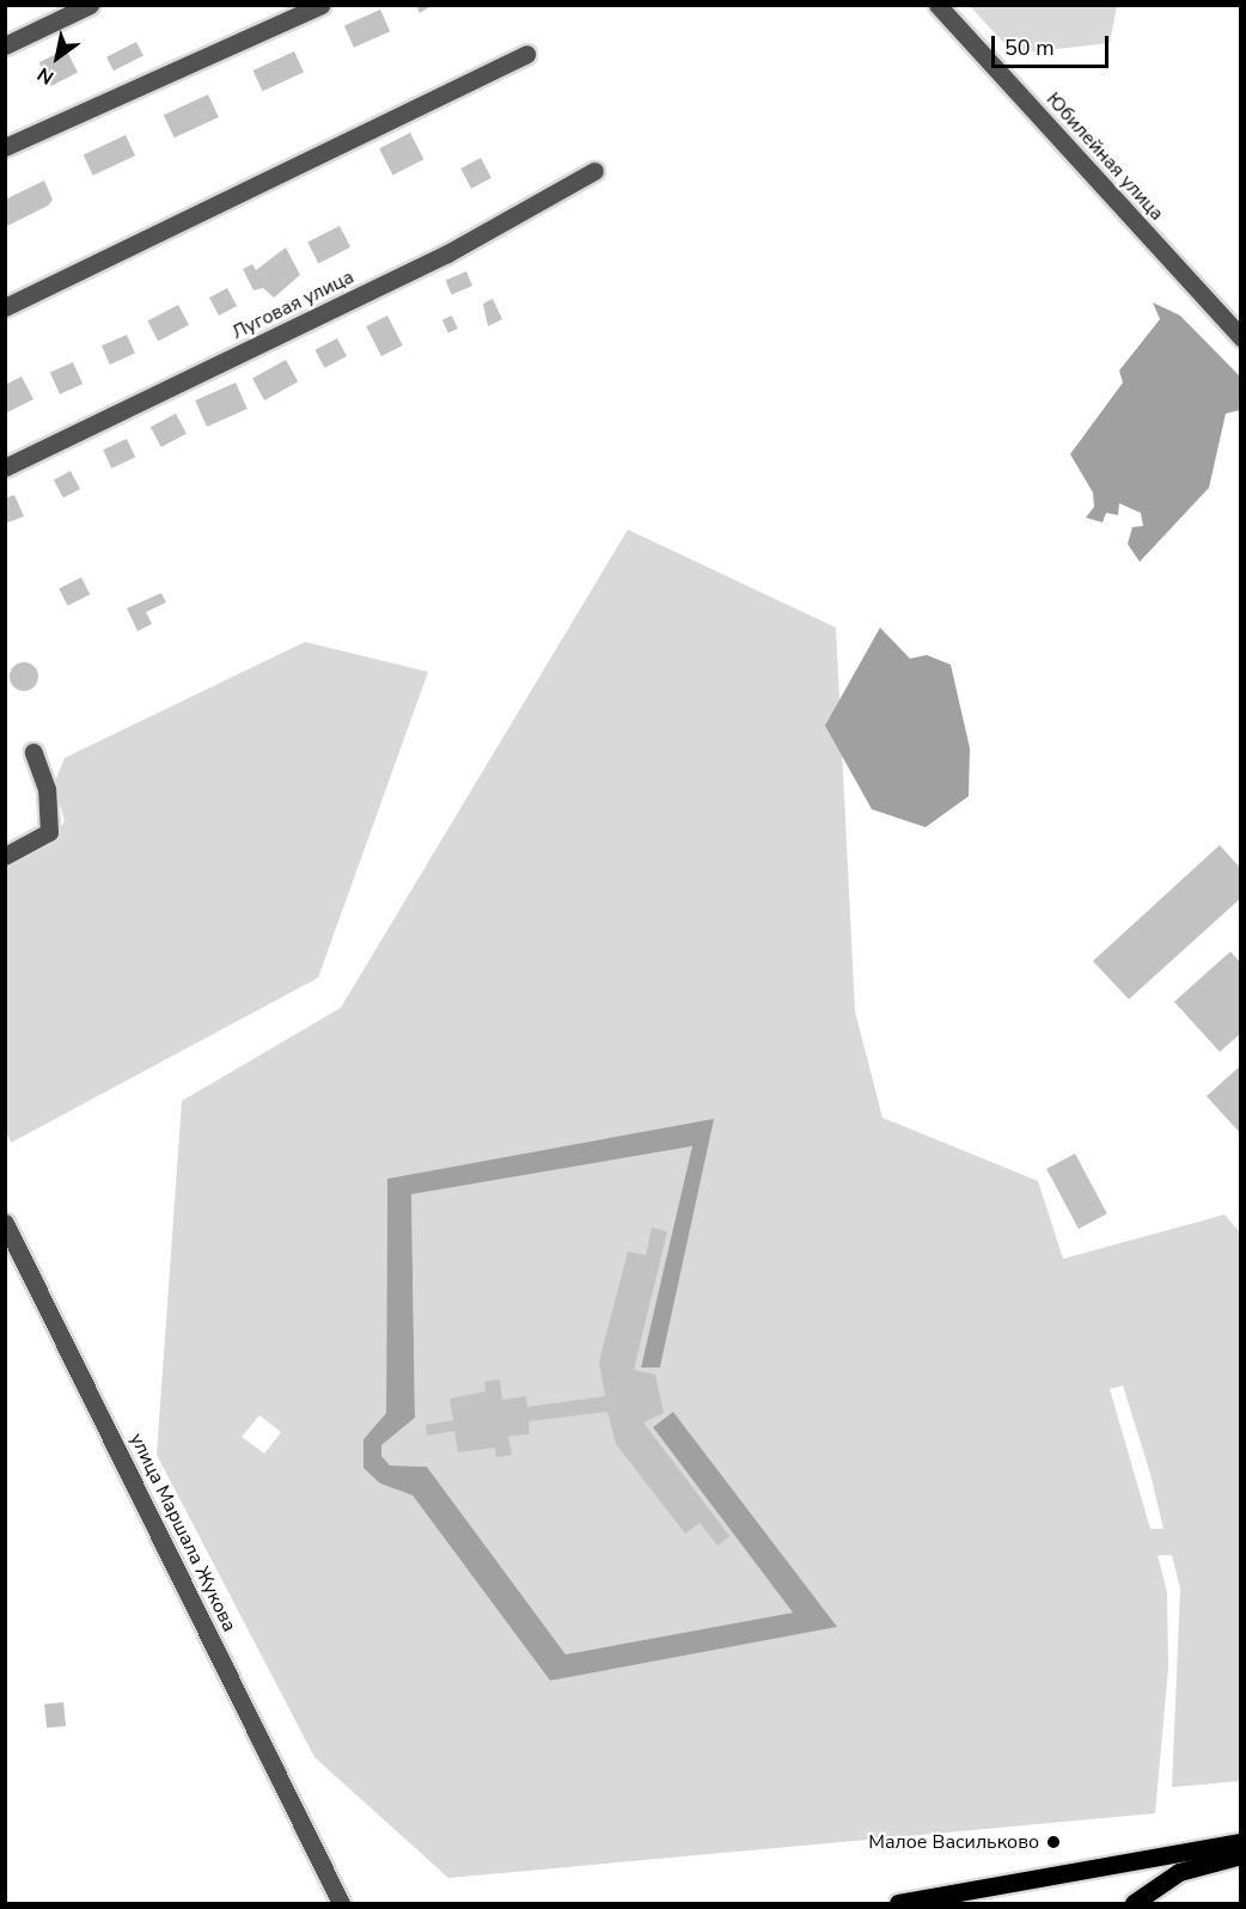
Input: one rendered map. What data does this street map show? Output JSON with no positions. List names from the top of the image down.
{
  "streets": {
    "street": ["Юбилейная улица", "Луговая улица", "улица Маршала Жукова"]
  },
  "places": ["Малое Васильково"],
  "scale_bar": "50 m",
  "north": "bottom left"
}
